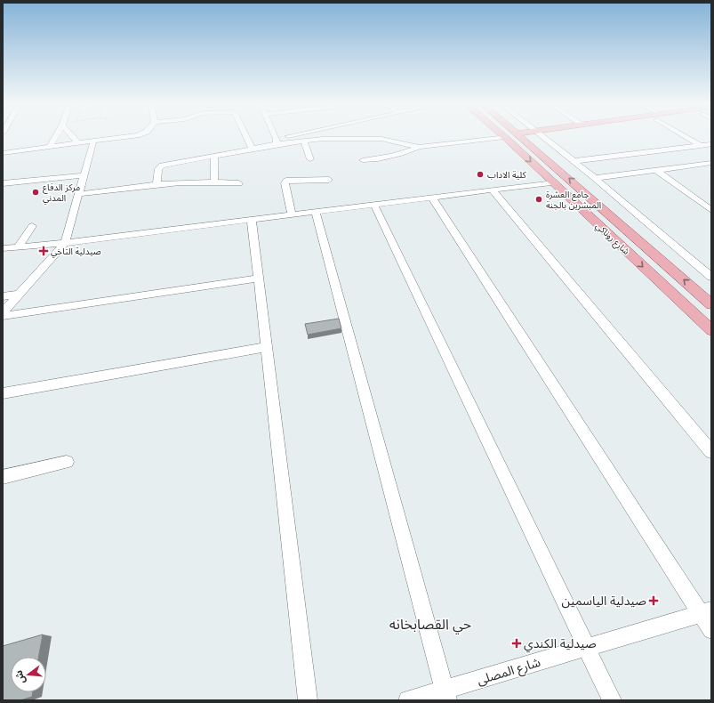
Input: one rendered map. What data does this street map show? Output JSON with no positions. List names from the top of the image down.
{
  "streets": {
    "main road": ["شارع روناكي"],
    "street": ["شارع المصلى"]
  },
  "districts": ["حي القصابخانه"],
  "places": {
    "other": ["كلية الاداب", "مركز الدفاع المدني", "جامع العشرة المبشرين بالجنة"],
    "health": ["صيدلية التاخي", "صيدلية الياسمين", "صيدلية الكندي"]
  },
  "north": "left"
}
